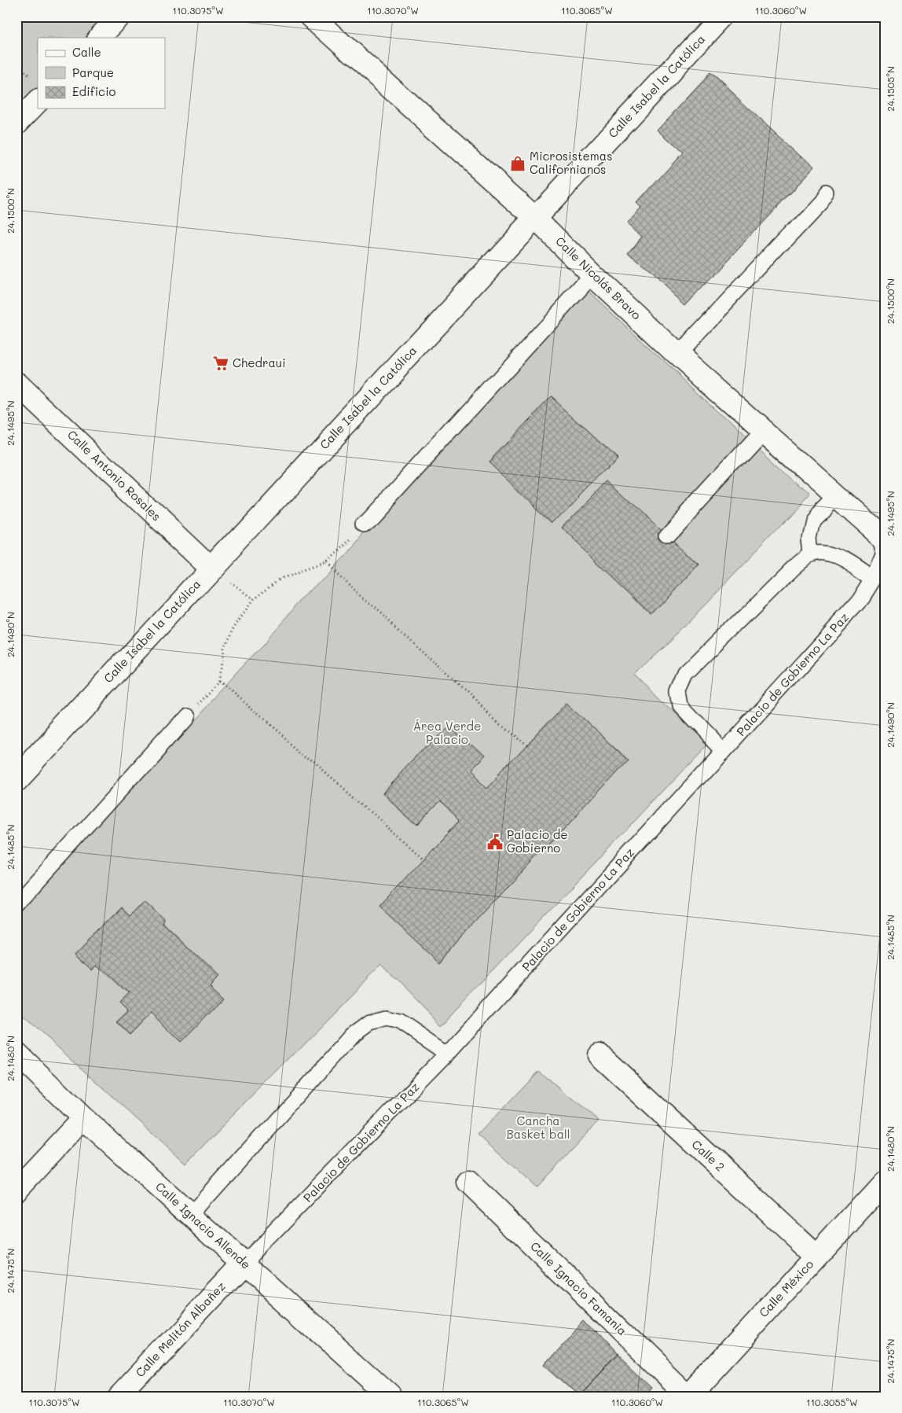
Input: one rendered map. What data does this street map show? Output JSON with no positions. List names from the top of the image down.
{
  "streets": {
    "street": [
      "Calle Isabel la Católica",
      "Calle Nicolás Bravo",
      "Calle Antonio Rosales",
      "Calle 2",
      "Calle Ignacio Allende",
      "Calle Ignacio Famania",
      "Calle México",
      "Calle Melitón Albañez"
    ],
    "lane": ["Palacio de Gobierno La Paz"]
  },
  "crossings": [
    ["Calle Isabel la Católica", "Calle Nicolás Bravo"],
    ["Calle Isabel la Católica", "Calle Antonio Rosales"],
    ["Calle Nicolás Bravo", "Palacio de Gobierno La Paz"],
    ["Palacio de Gobierno La Paz", "Calle Ignacio Allende"],
    ["Palacio de Gobierno La Paz", "Calle Melitón Albañez"],
    ["Calle 2", "Calle México"],
    ["Calle Ignacio Allende", "Calle Melitón Albañez"],
    ["Calle Ignacio Famania", "Calle México"]
  ],
  "parks": ["Área Verde Palacio", "Cancha Basket ball"],
  "places": {
    "shop": ["Microsistemas Californianos"],
    "supermarket": ["Chedraui"],
    "public building": ["Palacio de Gobierno"]
  },
  "legend": ["Calle", "Parque", "Edificio"],
  "coordinates": [
    "110.3075°W",
    "110.3070°W",
    "110.3065°W",
    "110.3060°W",
    "24.1505°N",
    "24.1500°N",
    "24.1495°N",
    "24.1490°N",
    "24.1485°N",
    "24.1480°N",
    "24.1475°N",
    "110.3055°W"
  ]
}
